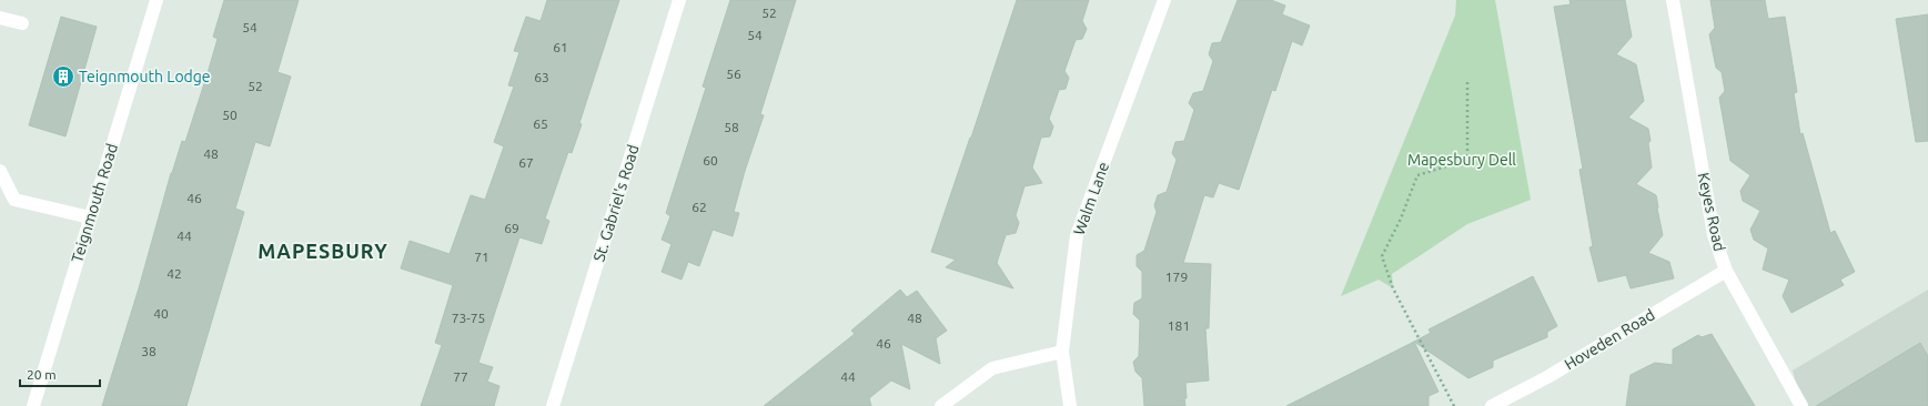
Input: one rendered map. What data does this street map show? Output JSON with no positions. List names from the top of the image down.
{
  "streets": {
    "street": [
      "Walm Lane",
      "Teignmouth Road",
      "St. Gabriel's Road",
      "Keyes Road",
      "Hoveden Road"
    ]
  },
  "crossings": [
    ["Keyes Road", "Hoveden Road"]
  ],
  "districts": ["MAPESBURY"],
  "parks": ["Mapesbury Dell"],
  "places": {
    "building": ["Teignmouth Lodge"]
  },
  "house_numbers": [
    "52",
    "54",
    "54",
    "61",
    "56",
    "63",
    "52",
    "50",
    "65",
    "58",
    "48",
    "60",
    "67",
    "46",
    "62",
    "69",
    "44",
    "71",
    "42",
    "179",
    "40",
    "73-75",
    "48",
    "181",
    "46",
    "38",
    "77",
    "44"
  ],
  "scale_bar": "20 m"
}
